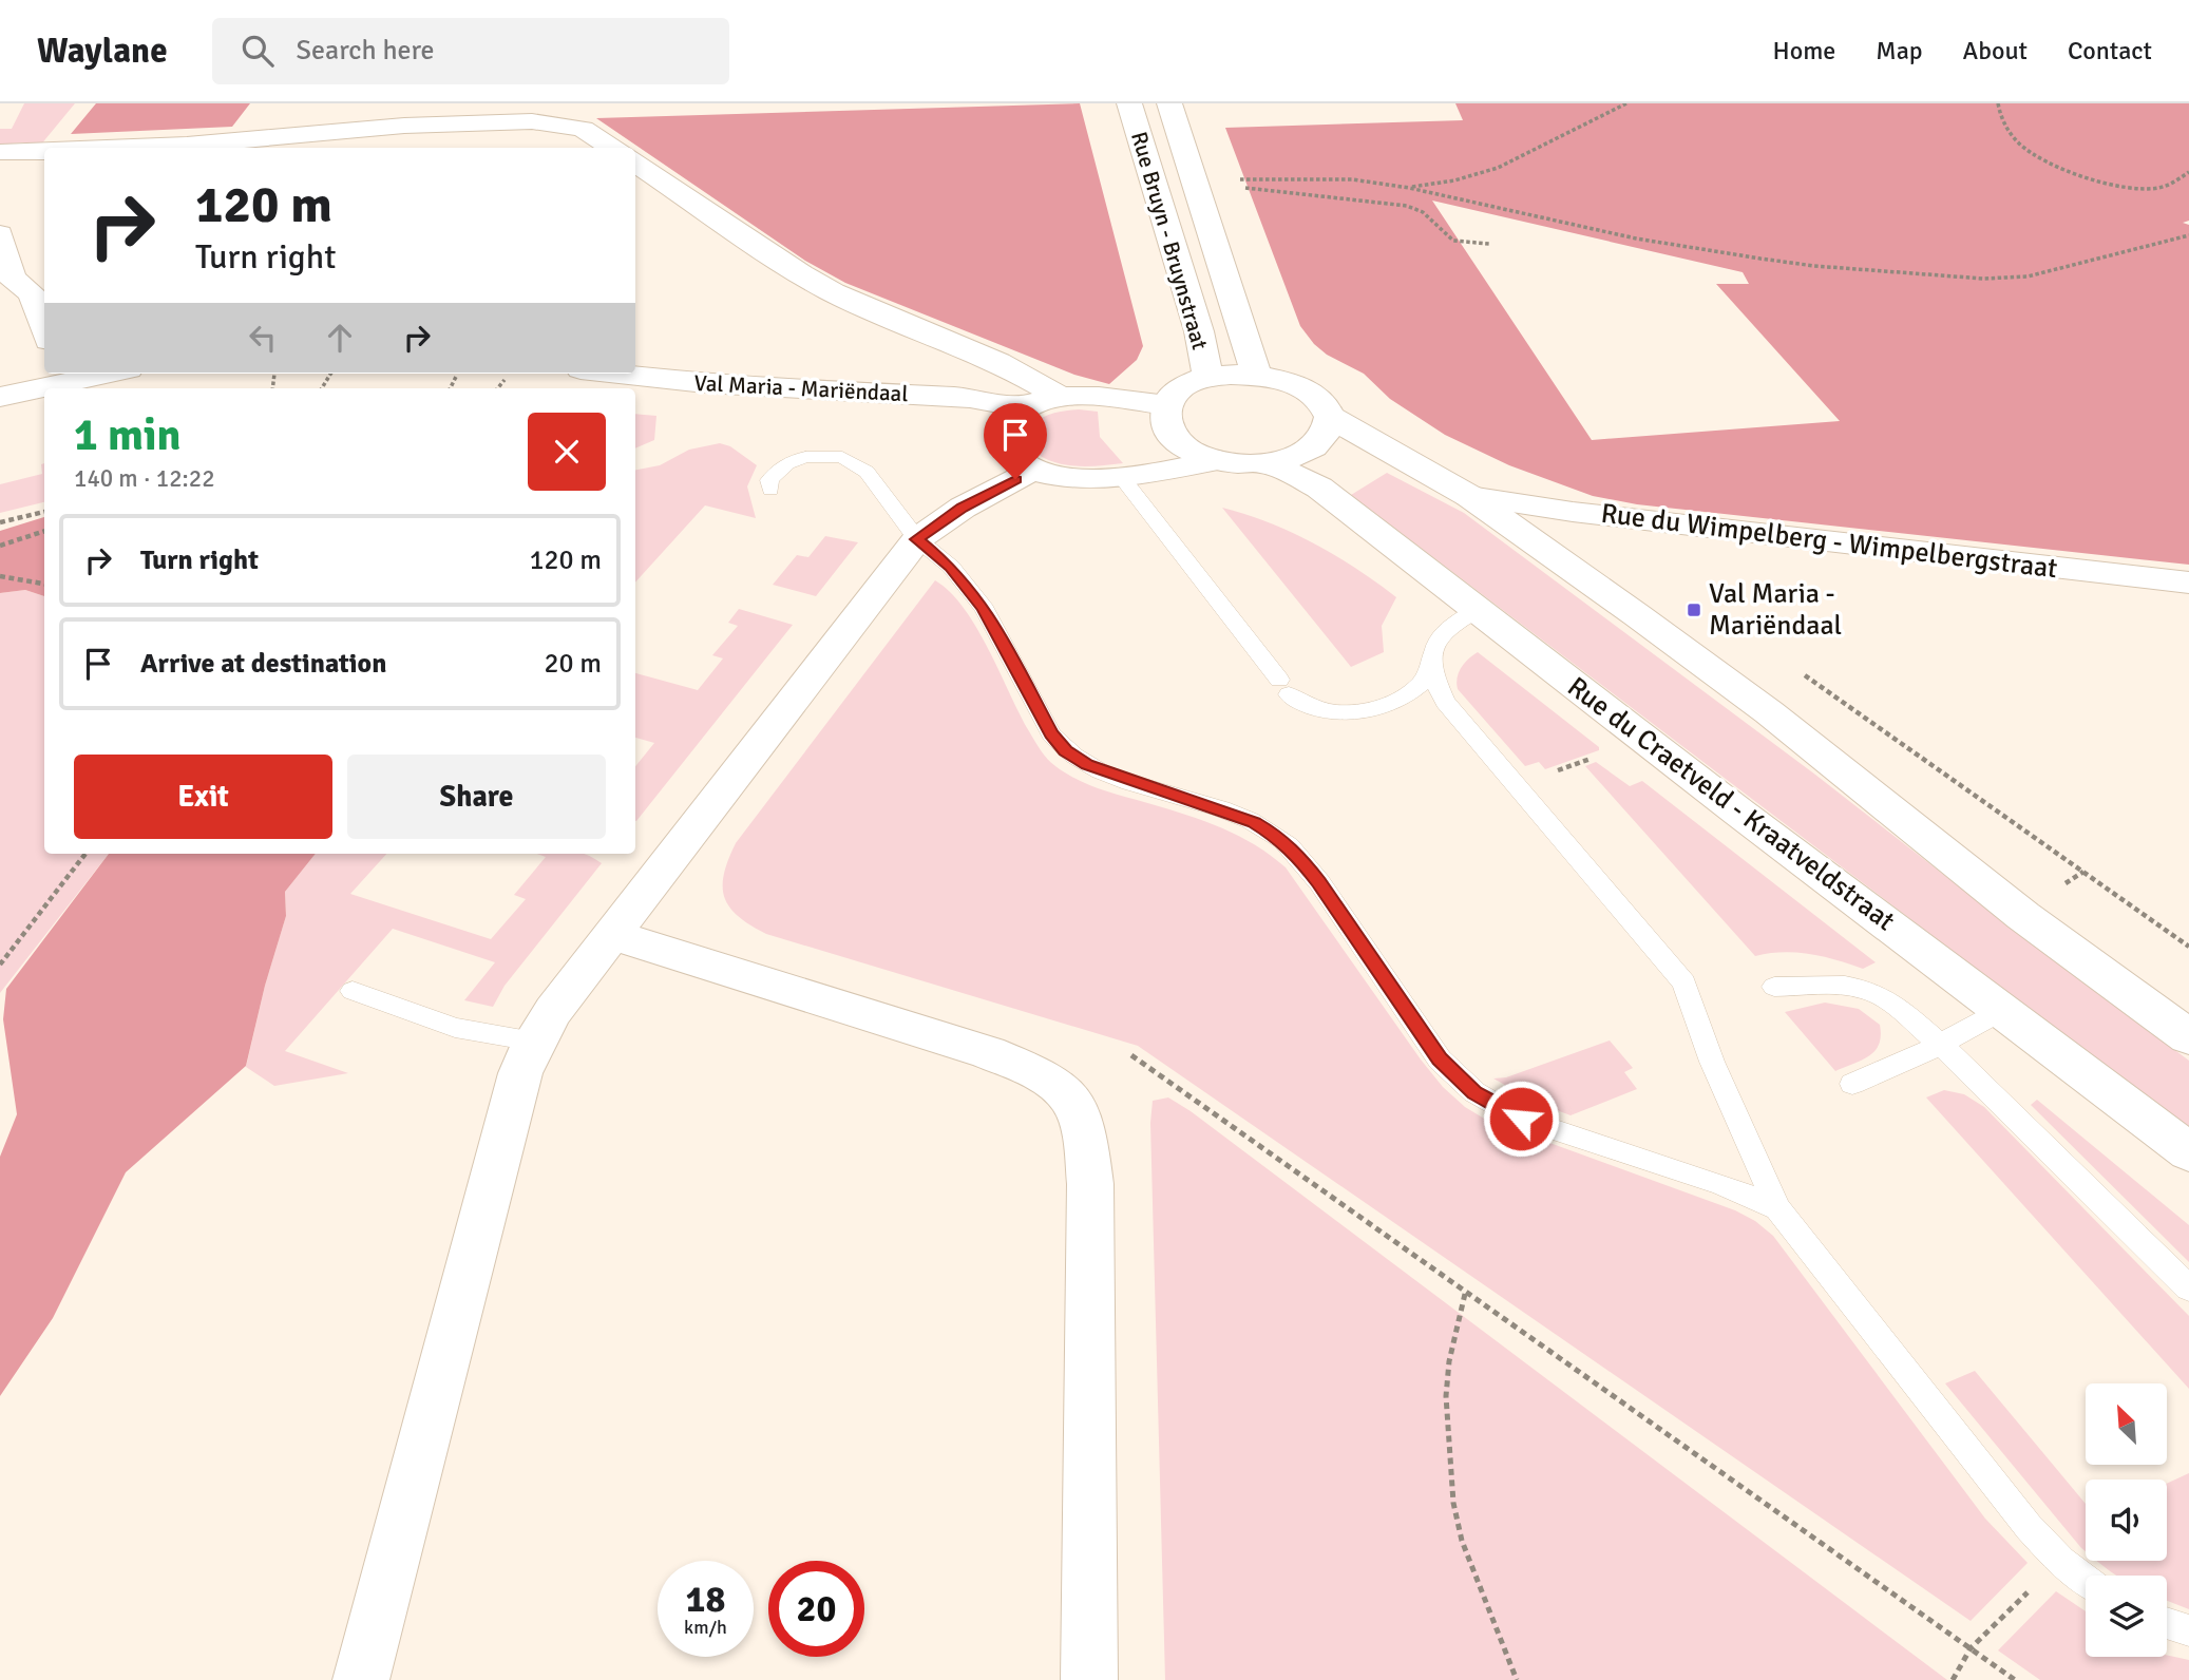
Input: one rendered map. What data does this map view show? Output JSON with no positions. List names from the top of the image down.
{
  "streets": {
    "street": [
      "Rue Bruyn - Bruynstraat",
      "Val Maria - Mariëndaal",
      "Rue du Wimpelberg - Wimpelbergstraat",
      "Rue du Craetveld - Kraatveldstraat"
    ]
  },
  "crossings": [
    ["Rue Bruyn - Bruynstraat", "Val Maria - Mariëndaal"],
    ["Rue Bruyn - Bruynstraat", "Rue du Craetveld - Kraatveldstraat"],
    ["Val Maria - Mariëndaal", "Rue du Craetveld - Kraatveldstraat"]
  ],
  "places": {
    "transit": ["Val Maria - Mariëndaal"]
  },
  "north": "top left",
  "page": {
    "header": "Waylane",
    "search": "Search here",
    "nav": [
      "Home",
      "Map",
      "About",
      "Contact"
    ],
    "turn": ["120 m", "Turn right"],
    "heading": ["1 min", "140 m · 12:22"],
    "list": [
      {
        "name": "Turn right",
        "value": "120 m"
      },
      {
        "name": "Arrive at destination",
        "value": "20 m"
      }
    ],
    "buttons": ["Exit", "Share"],
    "speed": "18 km/h",
    "limit": "20"
  }
}
